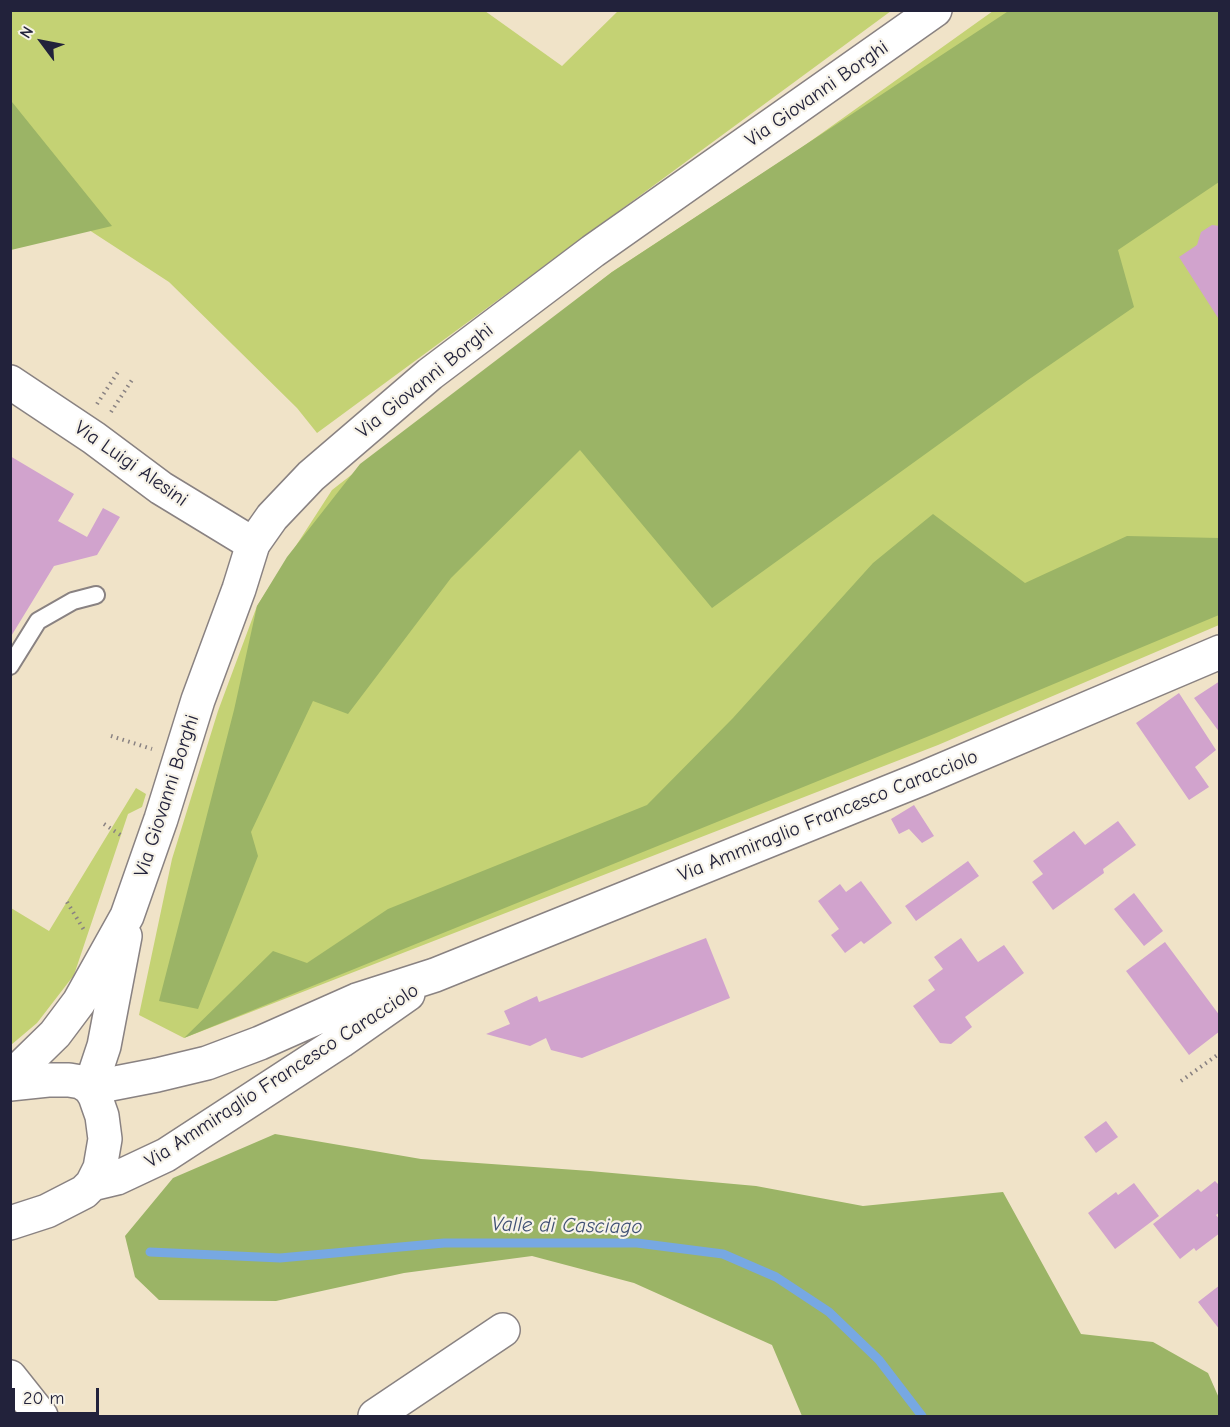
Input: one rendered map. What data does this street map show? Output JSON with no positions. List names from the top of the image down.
{
  "streets": {
    "main road": ["Via Giovanni Borghi", "Via Luigi Alesini", "Via Ammiraglio Francesco Caracciolo"]
  },
  "crossings": [
    ["Via Giovanni Borghi", "Via Luigi Alesini"],
    ["Via Giovanni Borghi", "Via Ammiraglio Francesco Caracciolo"]
  ],
  "water": ["Valle di Casciago"],
  "scale_bar": "20 m",
  "north": "top left"
}
